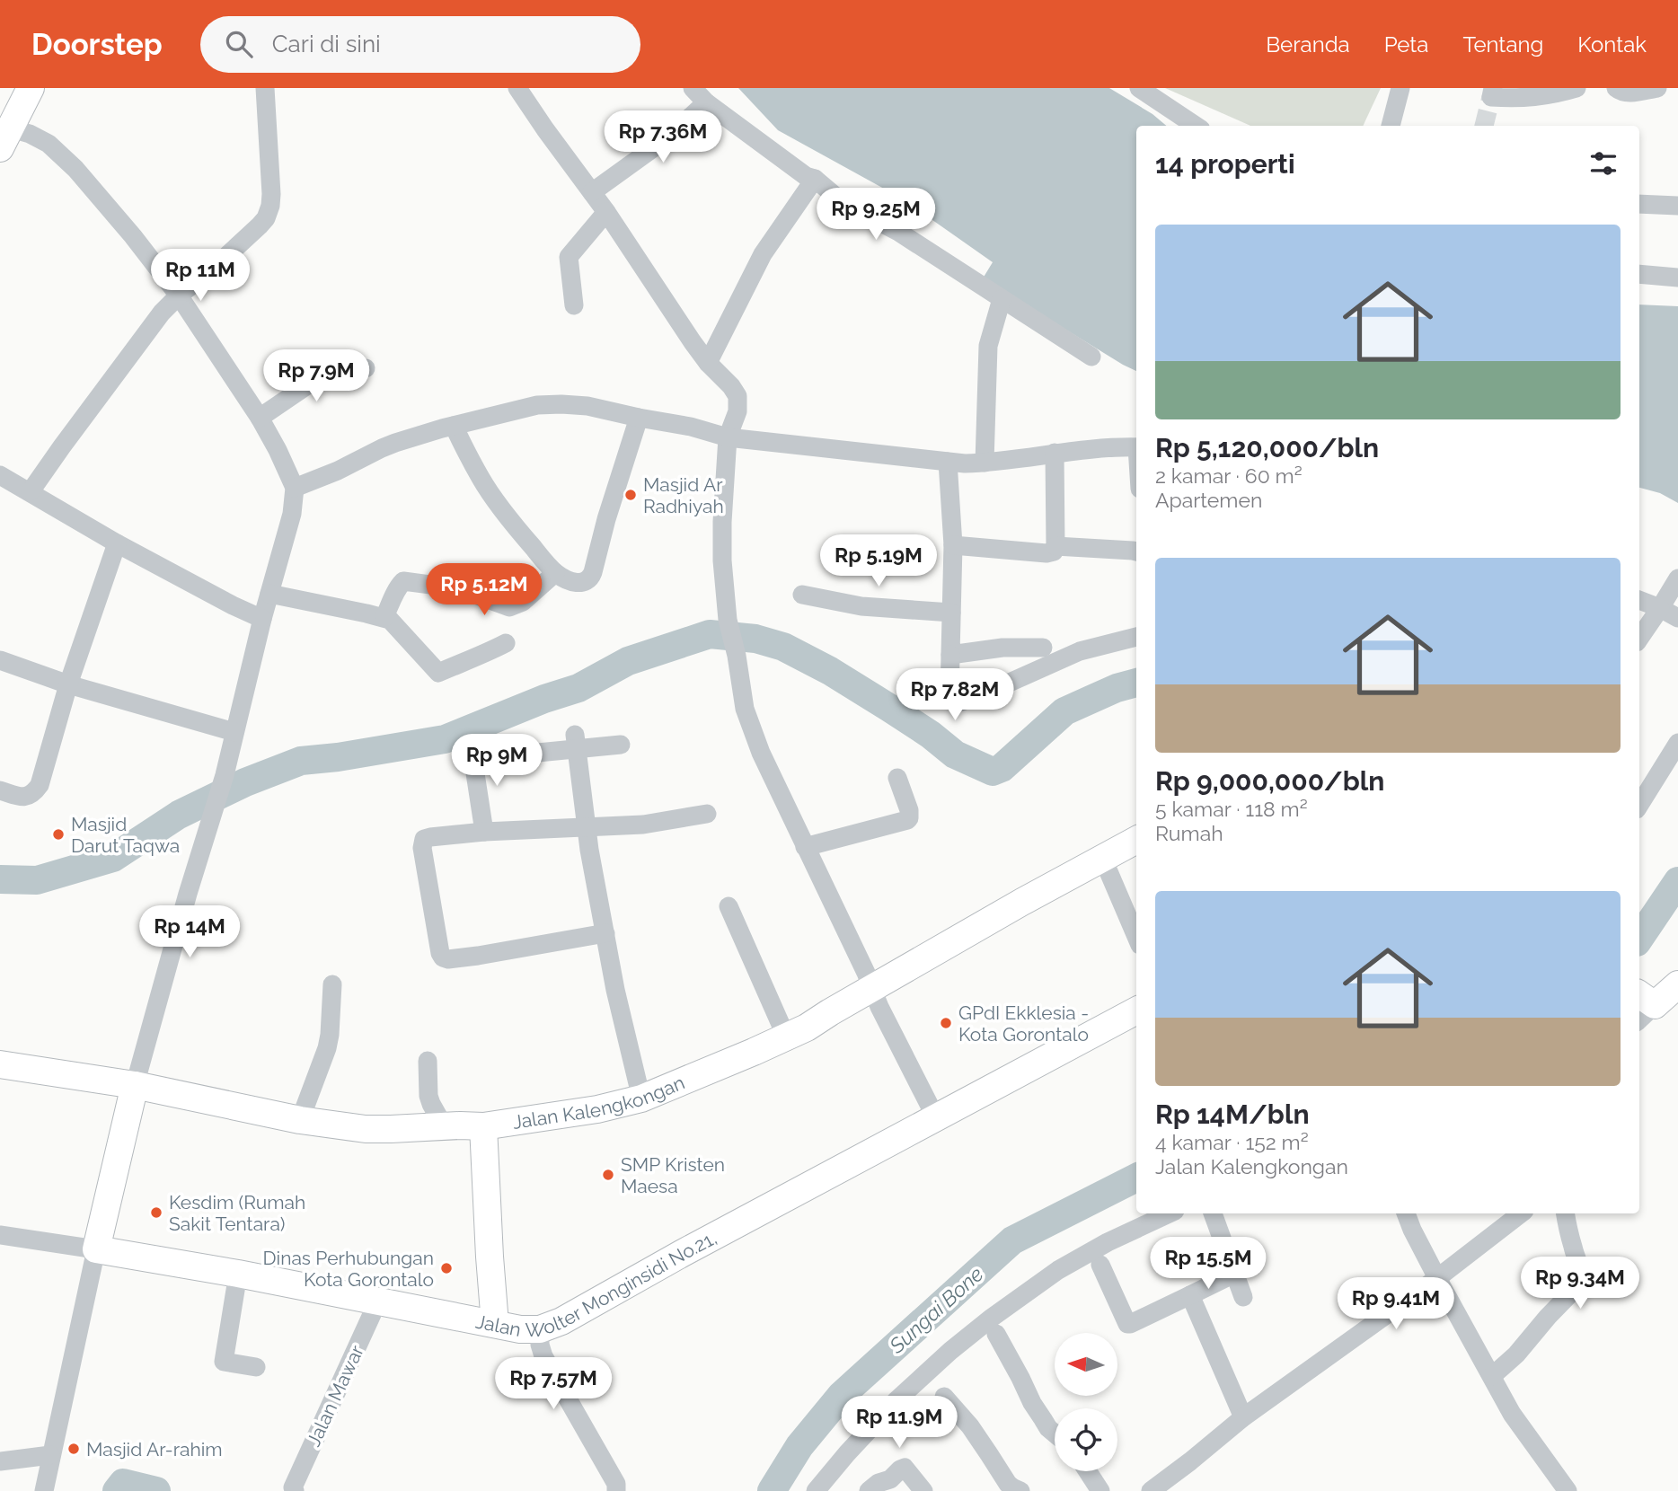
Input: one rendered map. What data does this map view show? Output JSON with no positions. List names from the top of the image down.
{
  "streets": {
    "highway": ["Jalan Kalengkongan", "Jalan Wolter Monginsidi No.21,"],
    "street": ["Jalan Mawar"]
  },
  "crossings": [
    ["Jalan Wolter Monginsidi No.21,", "Jalan Mawar"]
  ],
  "water": ["Sungai Bone"],
  "places": [
    "Masjid Ar Radhiyah",
    "Masjid Darut Taqwa",
    "GPdI Ekklesia - Kota Gorontalo",
    "SMP Kristen Maesa",
    "Kesdim (Rumah Sakit Tentara)",
    "Dinas Perhubungan Kota Gorontalo",
    "Masjid Ar-rahim"
  ],
  "north": "left",
  "page": {
    "header": "Doorstep",
    "search": "Cari di sini",
    "nav": [
      "Beranda",
      "Peta",
      "Tentang",
      "Kontak"
    ],
    "price": [
      "Rp 7.36M",
      "Rp 9.25M",
      "Rp 11M",
      "Rp 7.9M",
      "Rp 5.19M",
      "Rp 5.12M",
      "Rp 7.82M",
      "Rp 9M",
      "Rp 14M",
      "Rp 15.5M",
      "Rp 9.34M",
      "Rp 9.41M",
      "Rp 7.57M",
      "Rp 11.9M"
    ],
    "heading": "14 properti",
    "list": [
      {
        "name": "Rp 5,120,000/bln",
        "note": "2 kamar · 60 m² · Apartemen"
      },
      {
        "name": "Rp 9,000,000/bln",
        "note": "5 kamar · 118 m² · Rumah"
      },
      {
        "name": "Rp 14M/bln",
        "note": "4 kamar · 152 m² · Jalan Kalengkongan"
      }
    ]
  }
}
